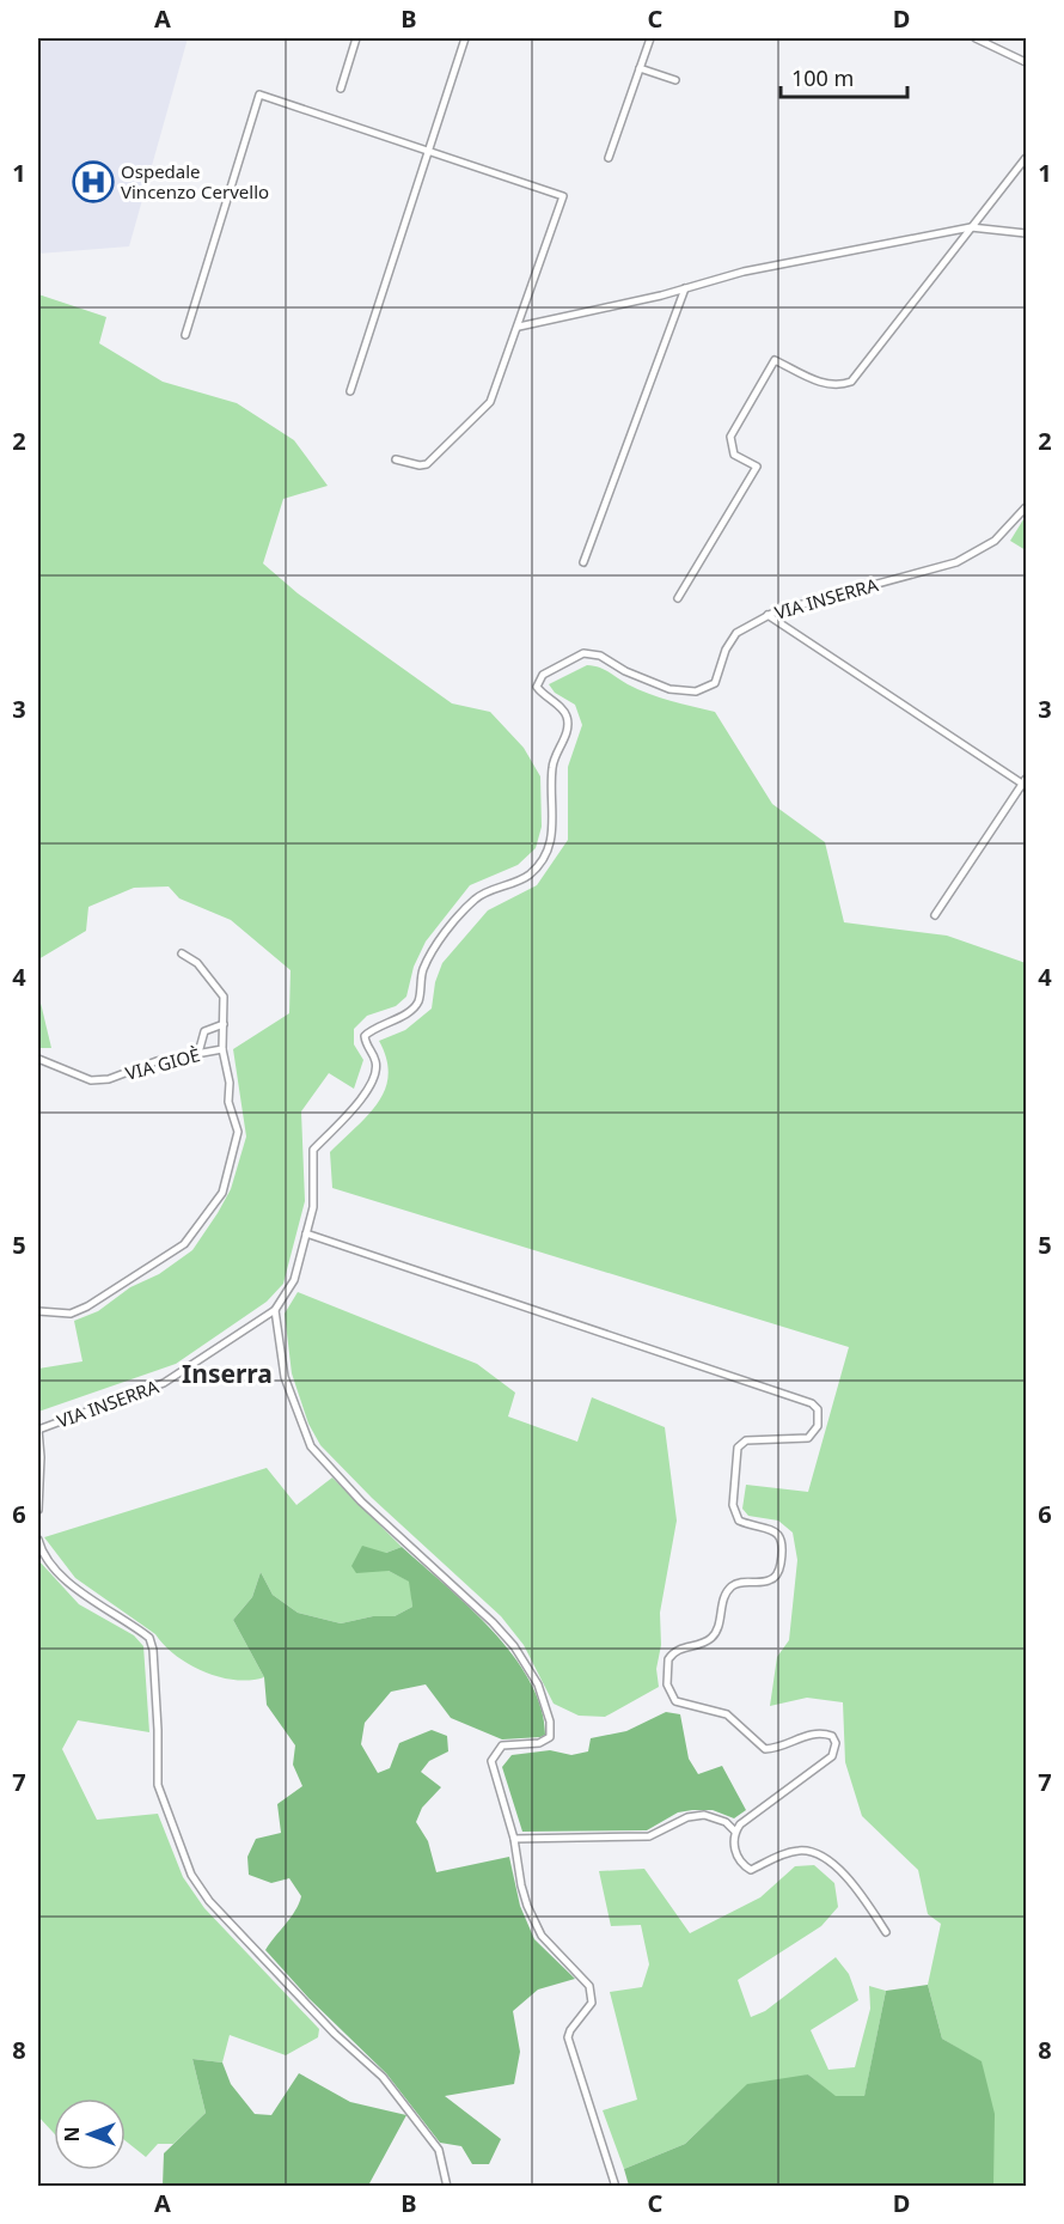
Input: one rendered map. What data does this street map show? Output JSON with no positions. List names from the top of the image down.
{
  "streets": {
    "street": ["VIA INSERRA", "VIA GIOÈ"]
  },
  "districts": ["Inserra"],
  "places": {
    "hospital": ["Ospedale Vincenzo Cervello"]
  },
  "scale_bar": "100 m",
  "north": "left",
  "grid": {
    "columns": [
      "A",
      "B",
      "C",
      "D"
    ],
    "rows": [
      "1",
      "2",
      "3",
      "4",
      "5",
      "6",
      "7",
      "8"
    ]
  }
}
